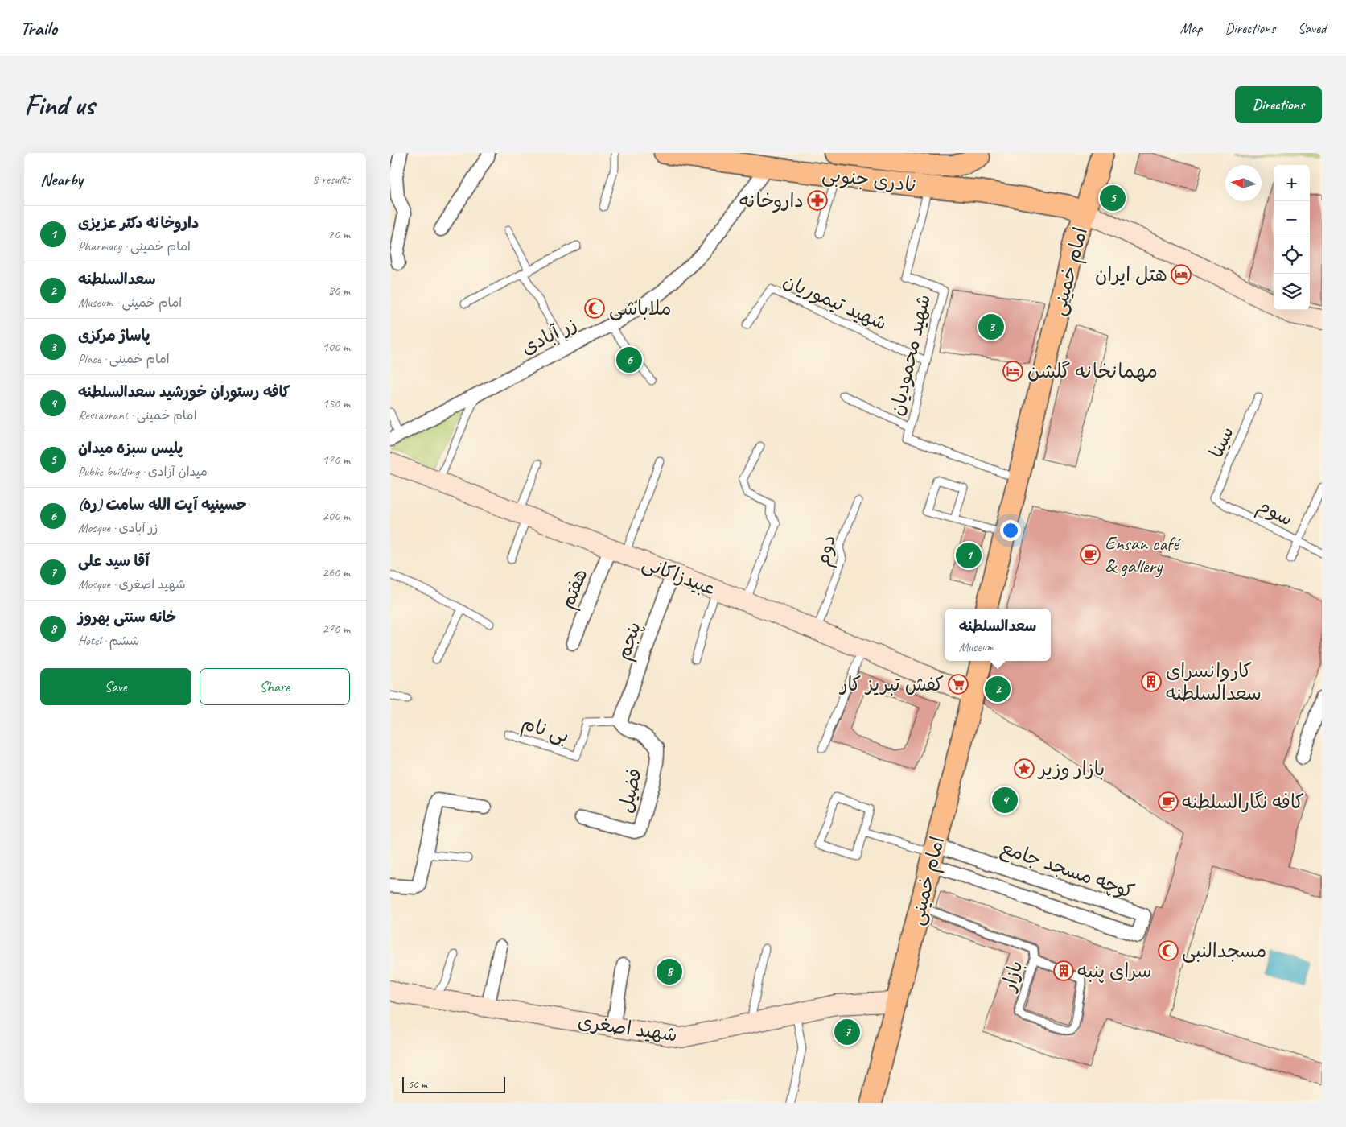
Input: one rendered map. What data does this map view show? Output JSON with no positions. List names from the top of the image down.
{
  "streets": {
    "main road": ["نادری جنوبی", "امام خمینی"],
    "street": [
      "زر آبادی",
      "عبیدزاکانی",
      "هفتم",
      "پنجم",
      "فضیل",
      "کوچه مسجد جامع",
      "شهید اصغری"
    ],
    "lane": [
      "شهید تیموریان",
      "شهید محمودیان",
      "سینا",
      "سوم",
      "دوم",
      "بی نام",
      "بازار"
    ]
  },
  "crossings": [
    ["نادری جنوبی", "امام خمینی"],
    ["نادری جنوبی", "زر آبادی"],
    ["نادری جنوبی", "شهید محمودیان"],
    ["امام خمینی", "شهید محمودیان"],
    ["امام خمینی", "عبیدزاکانی"],
    ["امام خمینی", "کوچه مسجد جامع"],
    ["امام خمینی", "بازار"],
    ["امام خمینی", "شهید اصغری"],
    ["شهید تیموریان", "شهید محمودیان"],
    ["سینا", "سوم"],
    ["دوم", "عبیدزاکانی"],
    ["عبیدزاکانی", "هفتم"],
    ["عبیدزاکانی", "پنجم"],
    ["پنجم", "بی نام"],
    ["پنجم", "فضیل"],
    ["بی نام", "فضیل"]
  ],
  "places": {
    "pharmacy": ["داروخانه"],
    "hotel": ["هتل ایران", "مهمانخانه گلشن"],
    "mosque": ["ملاباشی", "مسجدالنبی"],
    "cafe": ["Ensan café & gallery", "کافه نگارالسلطنه"],
    "building": ["کاروانسرای سعدالسلطنه", "سرای پنبه"],
    "supermarket": ["کفش تبریز کار"],
    "place": ["بازار وزیر"]
  },
  "scale_bar": "50 m",
  "north": "left",
  "page": {
    "header": "Trailo",
    "nav": ["Map", "Directions", "Saved"],
    "buttons": [
      "Directions",
      ["Save", "Share"]
    ],
    "title": "Find us",
    "heading": ["Nearby", "8 results"],
    "map_buttons": ["+", "−"],
    "pins": [
      "5",
      "3",
      "6",
      "1",
      "2",
      "4",
      "8",
      "7"
    ],
    "list": [
      {
        "mark": "1",
        "name": "داروخانه دکتر عزیزی",
        "note": "Pharmacy · امام خمینی",
        "value": "20 m"
      },
      {
        "mark": "2",
        "name": "سعدالسلطنه",
        "note": "Museum · امام خمینی",
        "value": "80 m"
      },
      {
        "mark": "3",
        "name": "پاساژ مرکزی",
        "note": "Place · امام خمینی",
        "value": "100 m"
      },
      {
        "mark": "4",
        "name": "کافه رستوران خورشید سعدالسلطنه",
        "note": "Restaurant · امام خمینی",
        "value": "130 m"
      },
      {
        "mark": "5",
        "name": "پلیس سبزه میدان",
        "note": "Public building · میدان آزادی",
        "value": "170 m"
      },
      {
        "mark": "6",
        "name": "حسینیه آیت الله سامت (ره)",
        "note": "Mosque · زر آبادی",
        "value": "200 m"
      },
      {
        "mark": "7",
        "name": "آقا سید علی",
        "note": "Mosque · شهید اصغری",
        "value": "260 m"
      },
      {
        "mark": "8",
        "name": "خانه سنتی بهروز",
        "note": "Hotel · ششم",
        "value": "270 m"
      }
    ],
    "popup": ["سعدالسلطنه", "Museum"],
    "scale": "50 m"
  }
}
